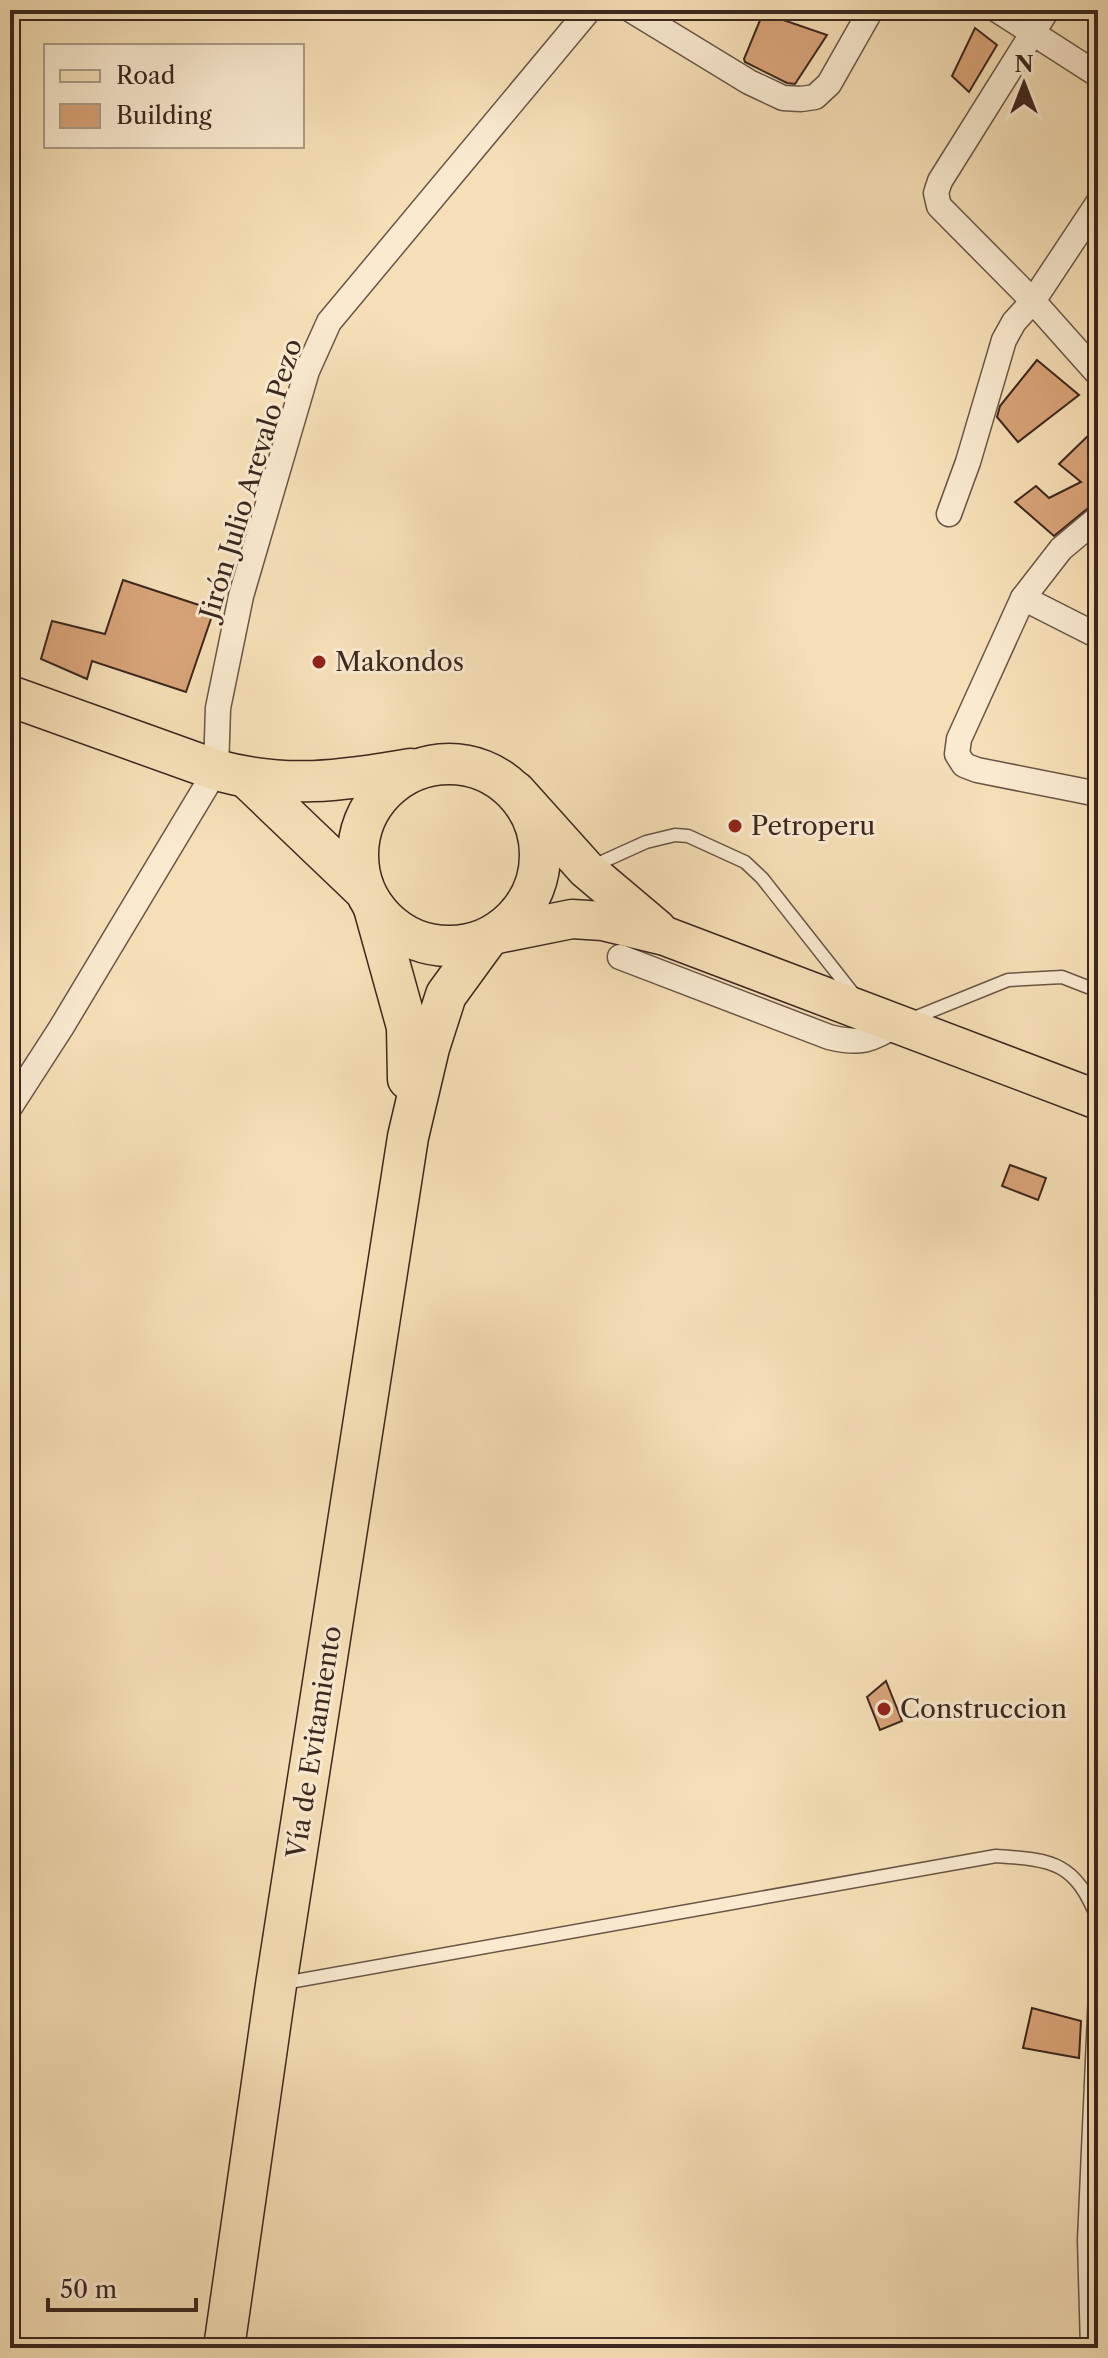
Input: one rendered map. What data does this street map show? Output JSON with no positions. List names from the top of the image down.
{
  "streets": {
    "highway": ["Vía de Evitamiento"],
    "street": ["Jirón Julio Arevalo Pezo"]
  },
  "places": ["Makondos", "Petroperu", "Construccion"],
  "legend": ["Road", "Building"],
  "scale_bar": "50 m",
  "north": "top"
}
